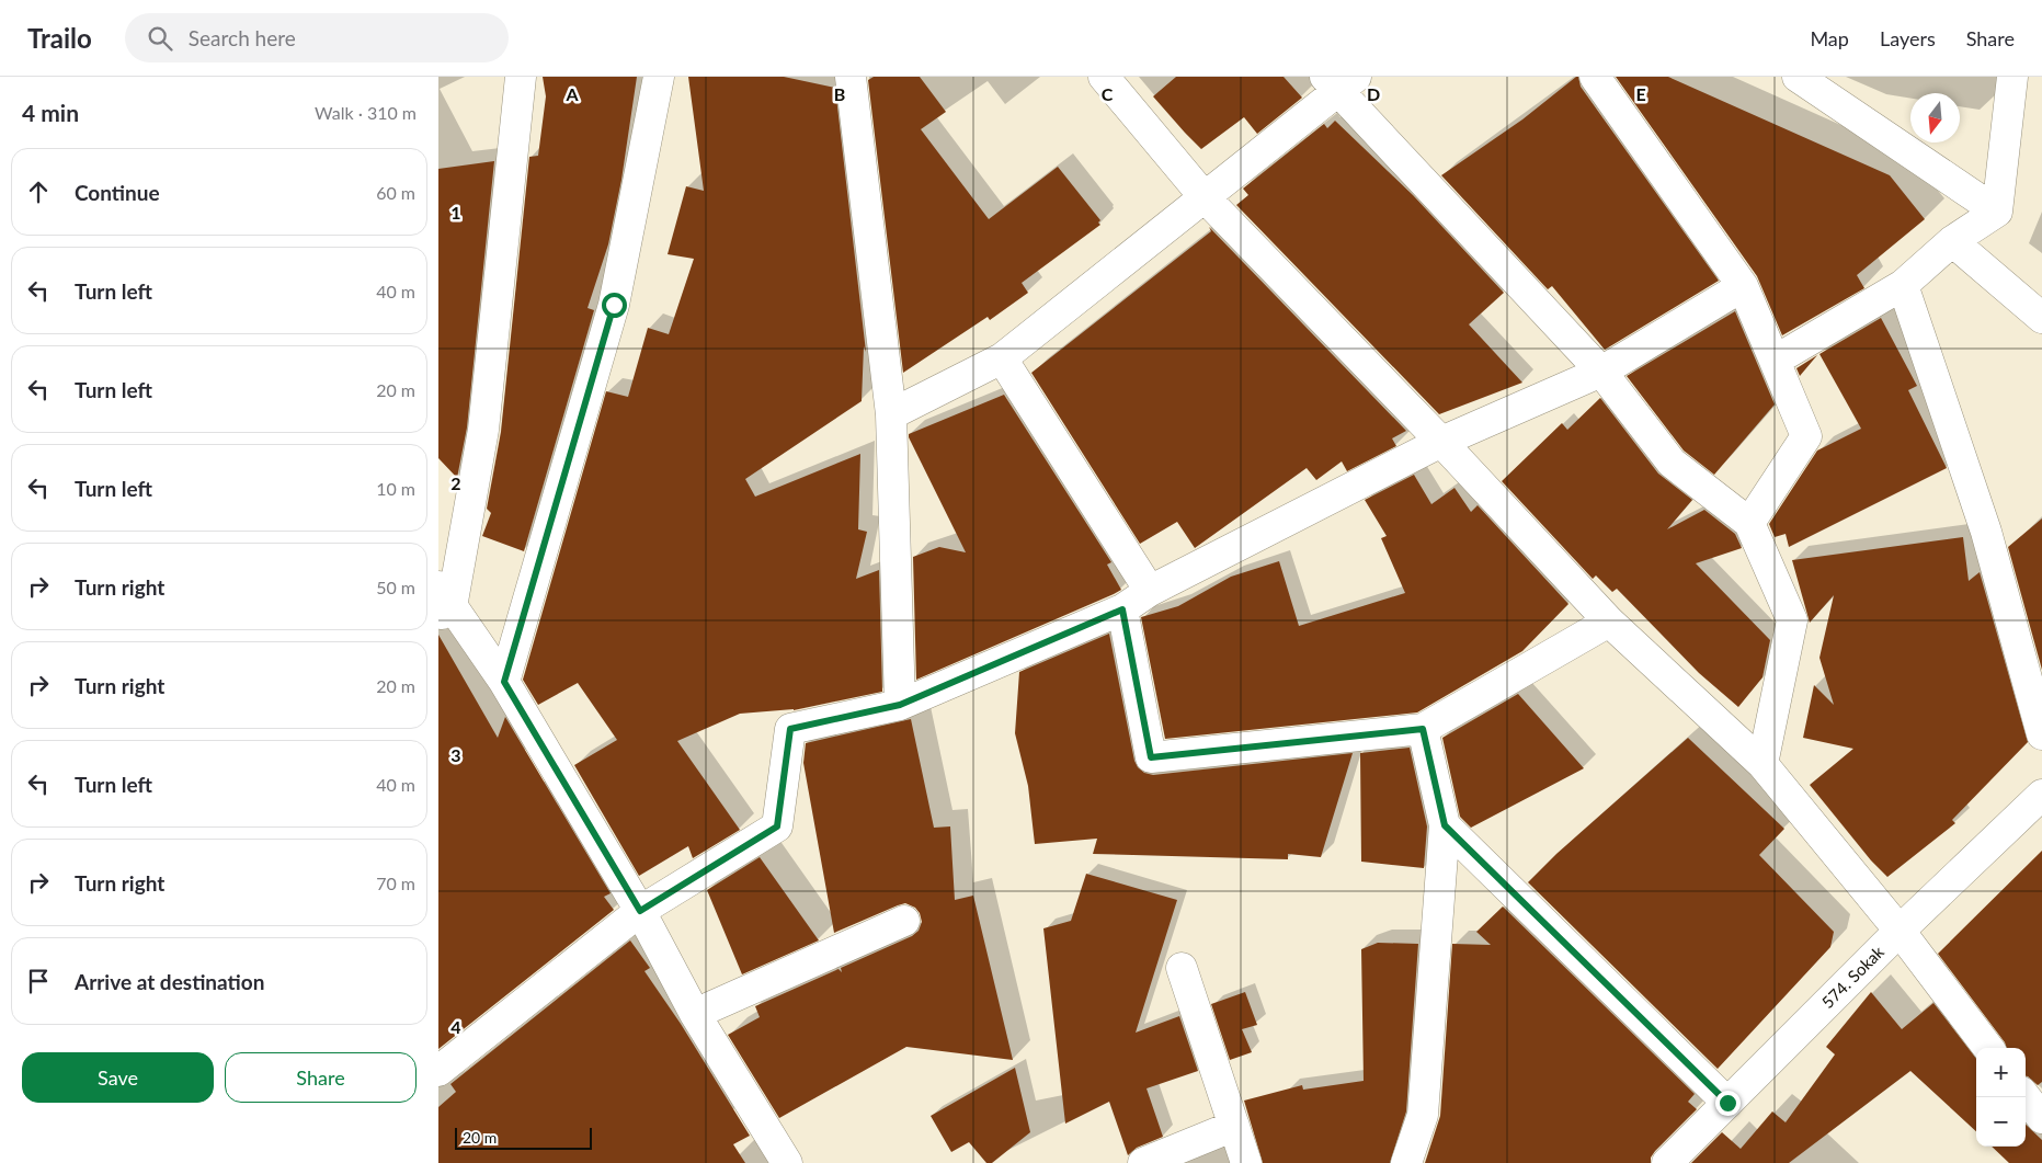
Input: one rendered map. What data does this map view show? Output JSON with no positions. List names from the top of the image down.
{
  "streets": {
    "street": ["574. Sokak"]
  },
  "scale_bar": "20 m",
  "north": "bottom",
  "page": {
    "header": "Trailo",
    "search": "Search here",
    "nav": ["Map", "Layers", "Share"],
    "heading": ["4 min", "Walk · 310 m"],
    "list": [
      ["Continue", "60 m"],
      ["Turn left", "40 m"],
      ["Turn left", "20 m"],
      ["Turn left", "10 m"],
      ["Turn right", "50 m"],
      ["Turn right", "20 m"],
      ["Turn left", "40 m"],
      ["Turn right", "70 m"],
      "Arrive at destination"
    ],
    "buttons": ["Save", "Share"],
    "map_buttons": ["+", "−"],
    "scale": "20 m"
  },
  "grid": {
    "columns": [
      "A",
      "B",
      "C",
      "D",
      "E"
    ],
    "rows": [
      "1",
      "2",
      "3",
      "4"
    ]
  }
}
